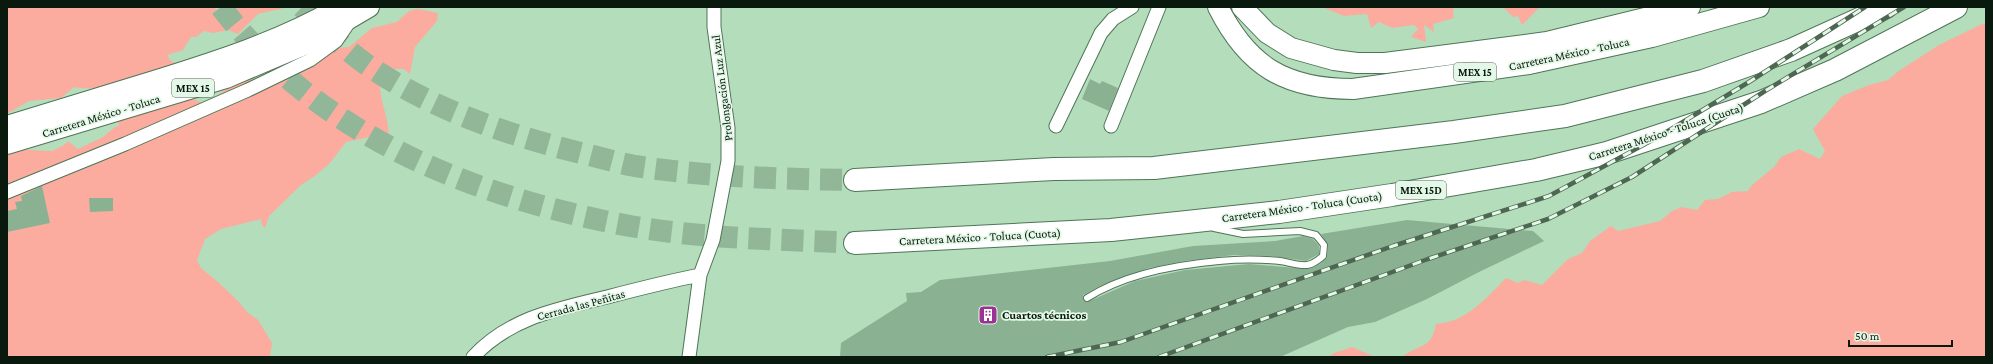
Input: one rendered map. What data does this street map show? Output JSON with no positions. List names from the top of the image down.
{
  "streets": {
    "highway": ["Carretera México - Toluca (Cuota)", "MEX 15D"],
    "main road": ["Carretera México - Toluca", "MEX 15"],
    "street": ["Prolongación Luz Azul", "Cerrada las Peñitas"]
  },
  "crossings": [
    ["Prolongación Luz Azul", "Cerrada las Peñitas"]
  ],
  "places": {
    "building": ["Cuartos técnicos"]
  },
  "scale_bar": "50 m"
}
